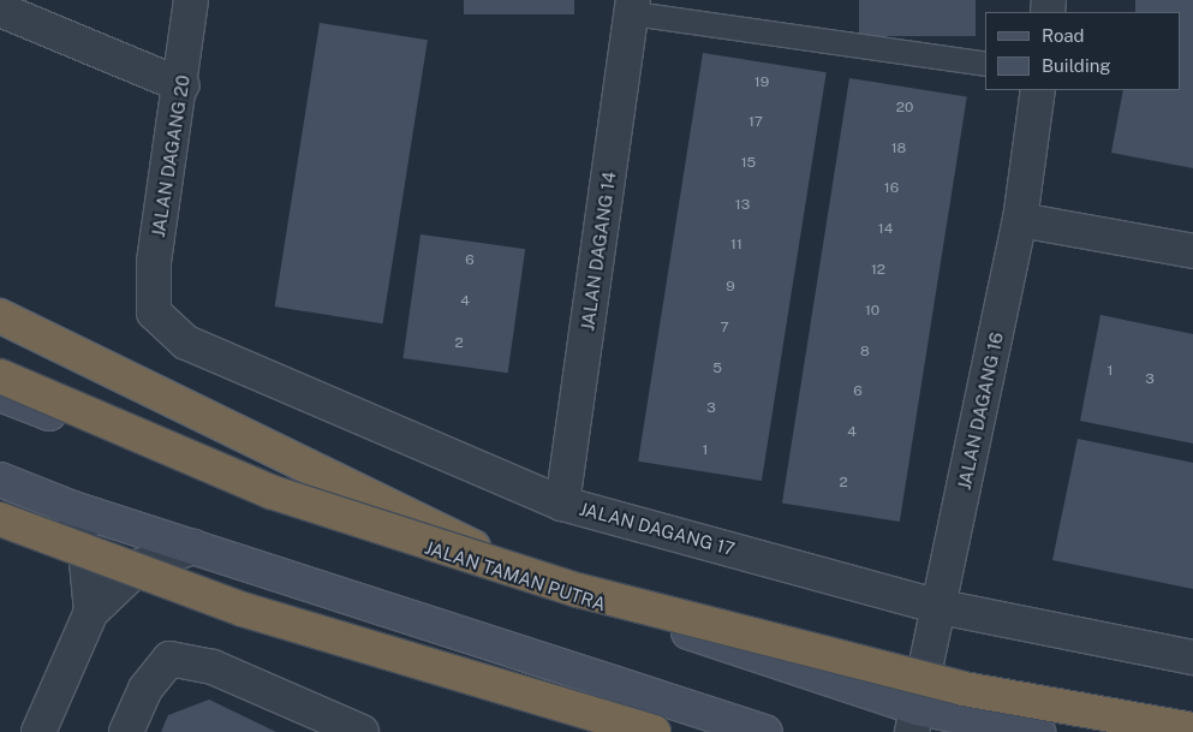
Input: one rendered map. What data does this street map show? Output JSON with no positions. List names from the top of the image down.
{
  "streets": {
    "street": [
      "JALAN DAGANG 20",
      "JALAN DAGANG 14",
      "JALAN DAGANG 16",
      "JALAN DAGANG 17",
      "JALAN TAMAN PUTRA"
    ]
  },
  "crossings": [
    ["JALAN DAGANG 20", "JALAN DAGANG 17"],
    ["JALAN DAGANG 14", "JALAN DAGANG 17"],
    ["JALAN DAGANG 16", "JALAN DAGANG 17"],
    ["JALAN DAGANG 16", "JALAN TAMAN PUTRA"]
  ],
  "house_numbers": [
    "19",
    "20",
    "17",
    "18",
    "15",
    "16",
    "13",
    "14",
    "11",
    "6",
    "12",
    "9",
    "4",
    "10",
    "7",
    "2",
    "8",
    "5",
    "1",
    "3",
    "6",
    "3",
    "4",
    "1",
    "2"
  ],
  "legend": ["Road", "Building"]
}
